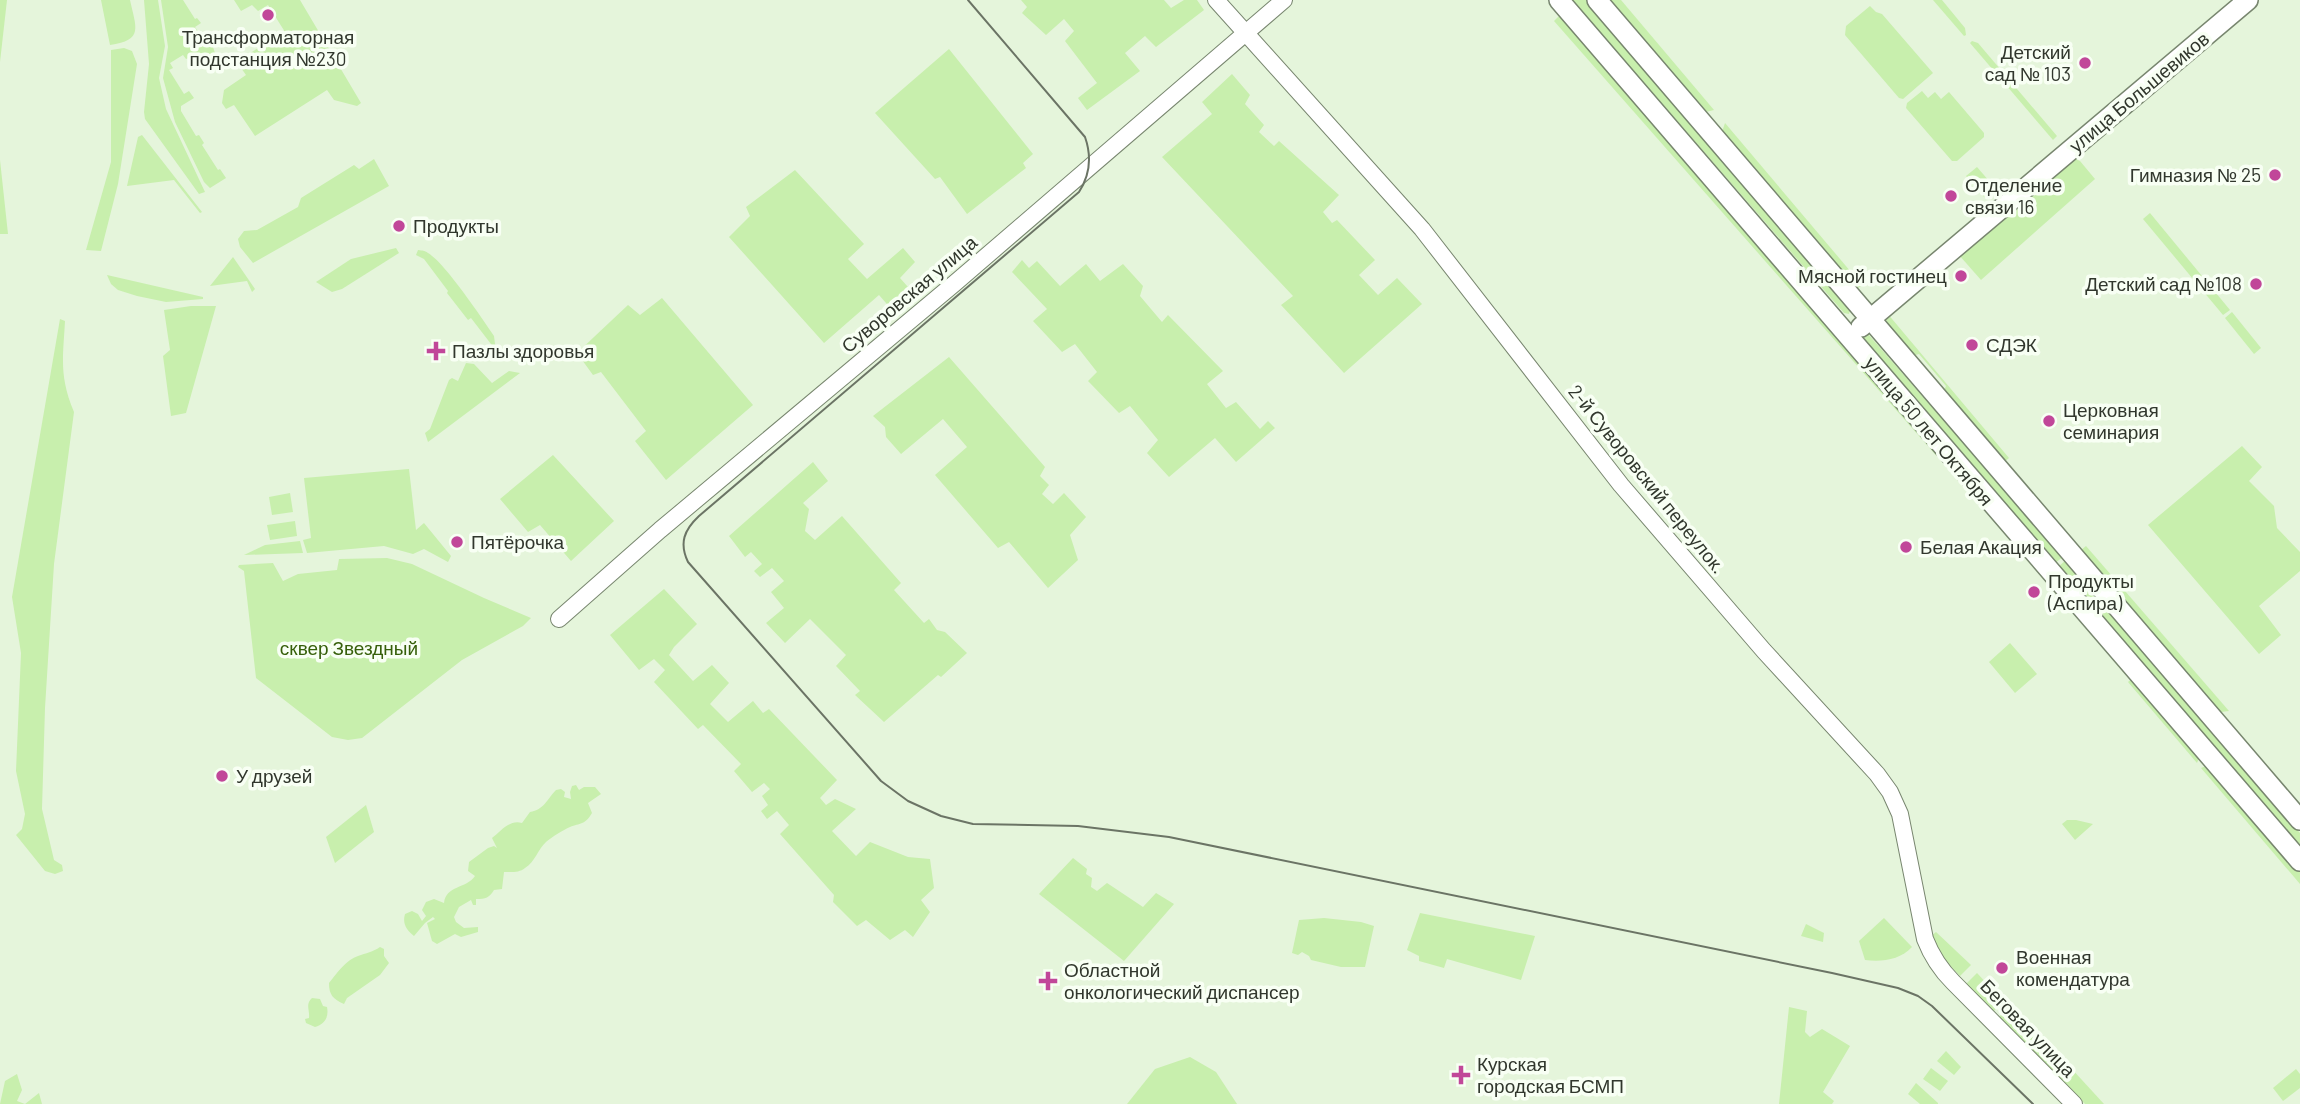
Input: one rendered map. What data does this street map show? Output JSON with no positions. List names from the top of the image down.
{
  "streets": {
    "main road": ["улица Большевиков", "улица 50 лет Октября"],
    "street": ["Суворовская улица", "2-й Суворовский переулок.", "Беговая улица"]
  },
  "crossings": [
    ["улица Большевиков", "улица 50 лет Октября"],
    ["Суворовская улица", "2-й Суворовский переулок."],
    ["2-й Суворовский переулок.", "Беговая улица"]
  ],
  "parks": ["сквер Звездный"],
  "places": {
    "other": [
      "Трансформаторная подстанция №230",
      "Детский сад № 103",
      "Гимназия № 25",
      "Отделение связи 16",
      "Продукты",
      "Мясной гостинец",
      "Детский сад №108",
      "СДЭК",
      "Церковная семинария",
      "Пятёрочка",
      "Белая Акация",
      "Продукты (Аспира)",
      "У друзей",
      "Военная комендатура"
    ],
    "health": ["Пазлы здоровья", "Областной онкологический диспансер", "Курская городская БСМП"]
  }
}
